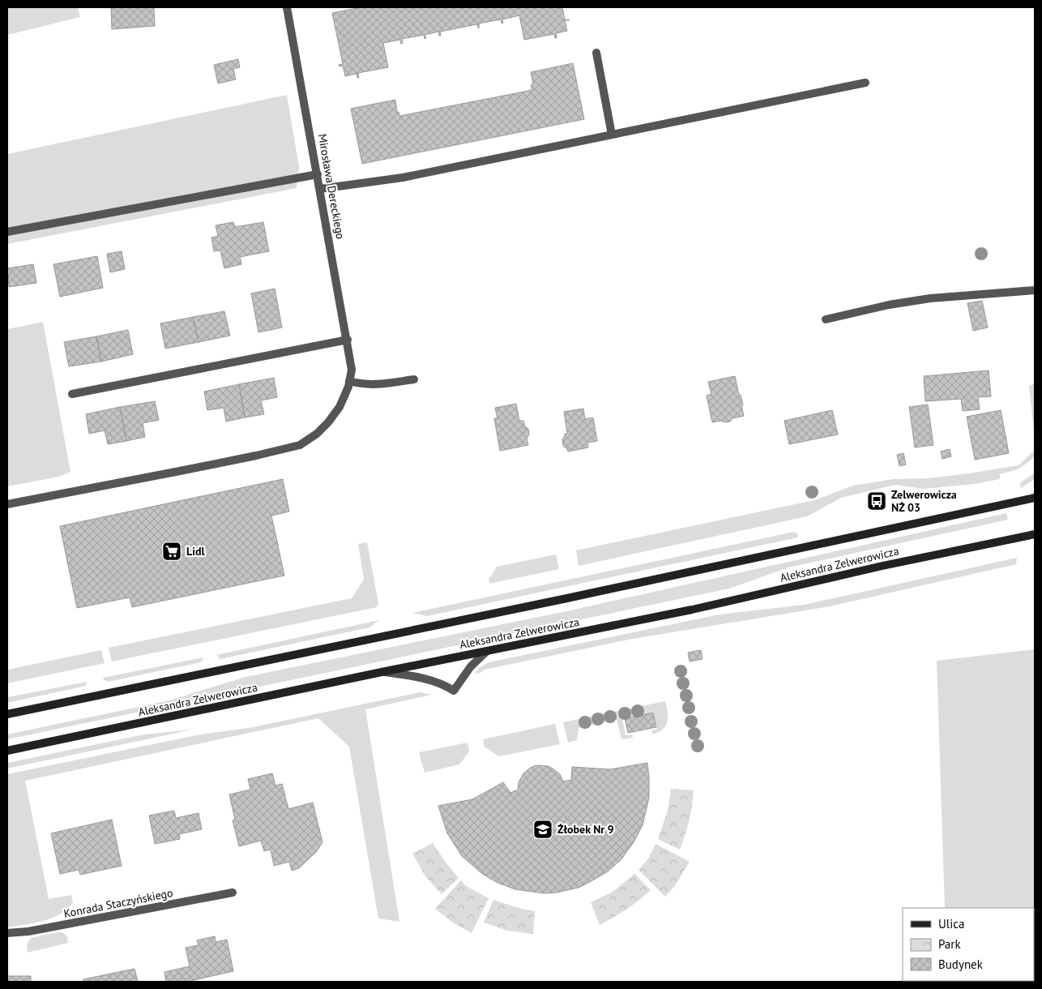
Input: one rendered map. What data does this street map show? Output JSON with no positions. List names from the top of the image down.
{
  "streets": {
    "street": ["Mirosława Dereckiego", "Aleksandra Zelwerowicza", "Konrada Staczyńskiego"]
  },
  "places": {
    "bus stop": ["Zelwerowicza NŻ 03"],
    "supermarket": ["Lidl"],
    "school or university": ["Żłobek Nr 9"]
  },
  "legend": ["Ulica", "Park", "Budynek"]
}
